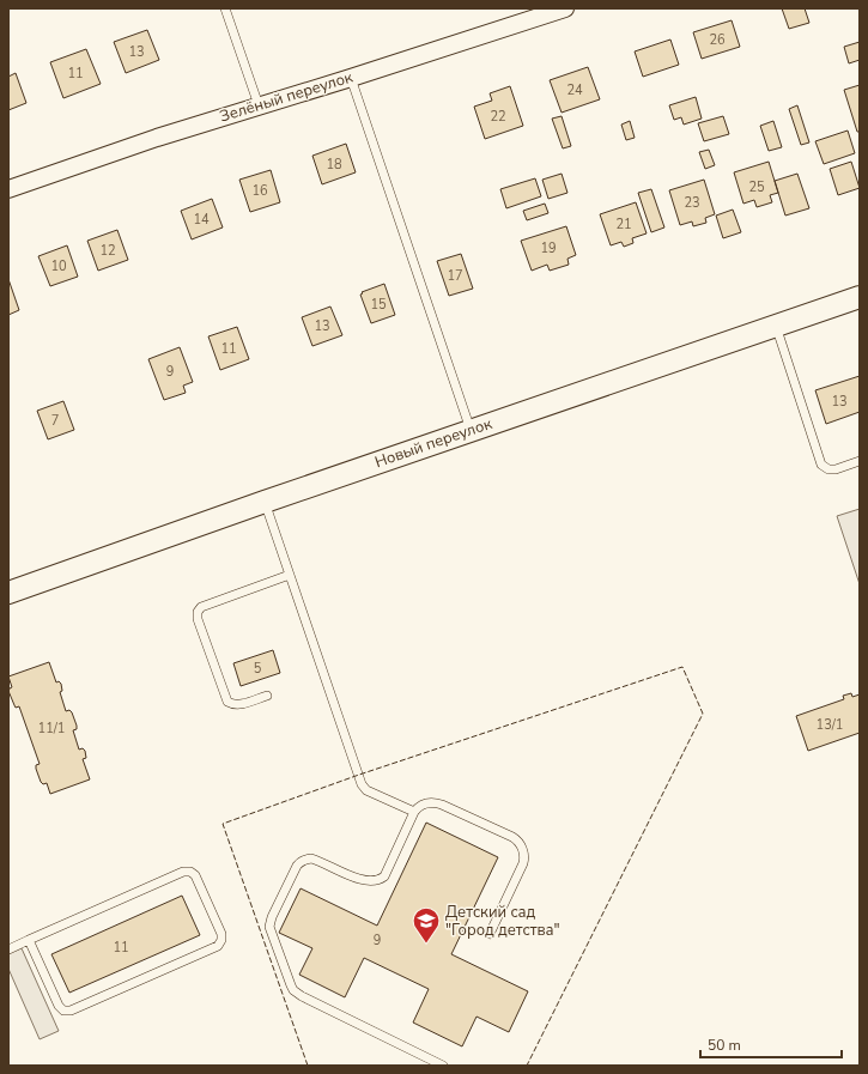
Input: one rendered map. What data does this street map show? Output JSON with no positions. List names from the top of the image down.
{
  "streets": {
    "street": ["Зелёный переулок", "Новый переулок"]
  },
  "places": {
    "school or university": ["Детский сад \"Город детства\""]
  },
  "house_numbers": [
    "26",
    "13",
    "11",
    "24",
    "22",
    "18",
    "25",
    "16",
    "23",
    "14",
    "21",
    "19",
    "12",
    "10",
    "17",
    "15",
    "13",
    "11",
    "9",
    "13",
    "7",
    "5",
    "13/1",
    "11/1",
    "9",
    "11"
  ],
  "scale_bar": "50 m"
}
